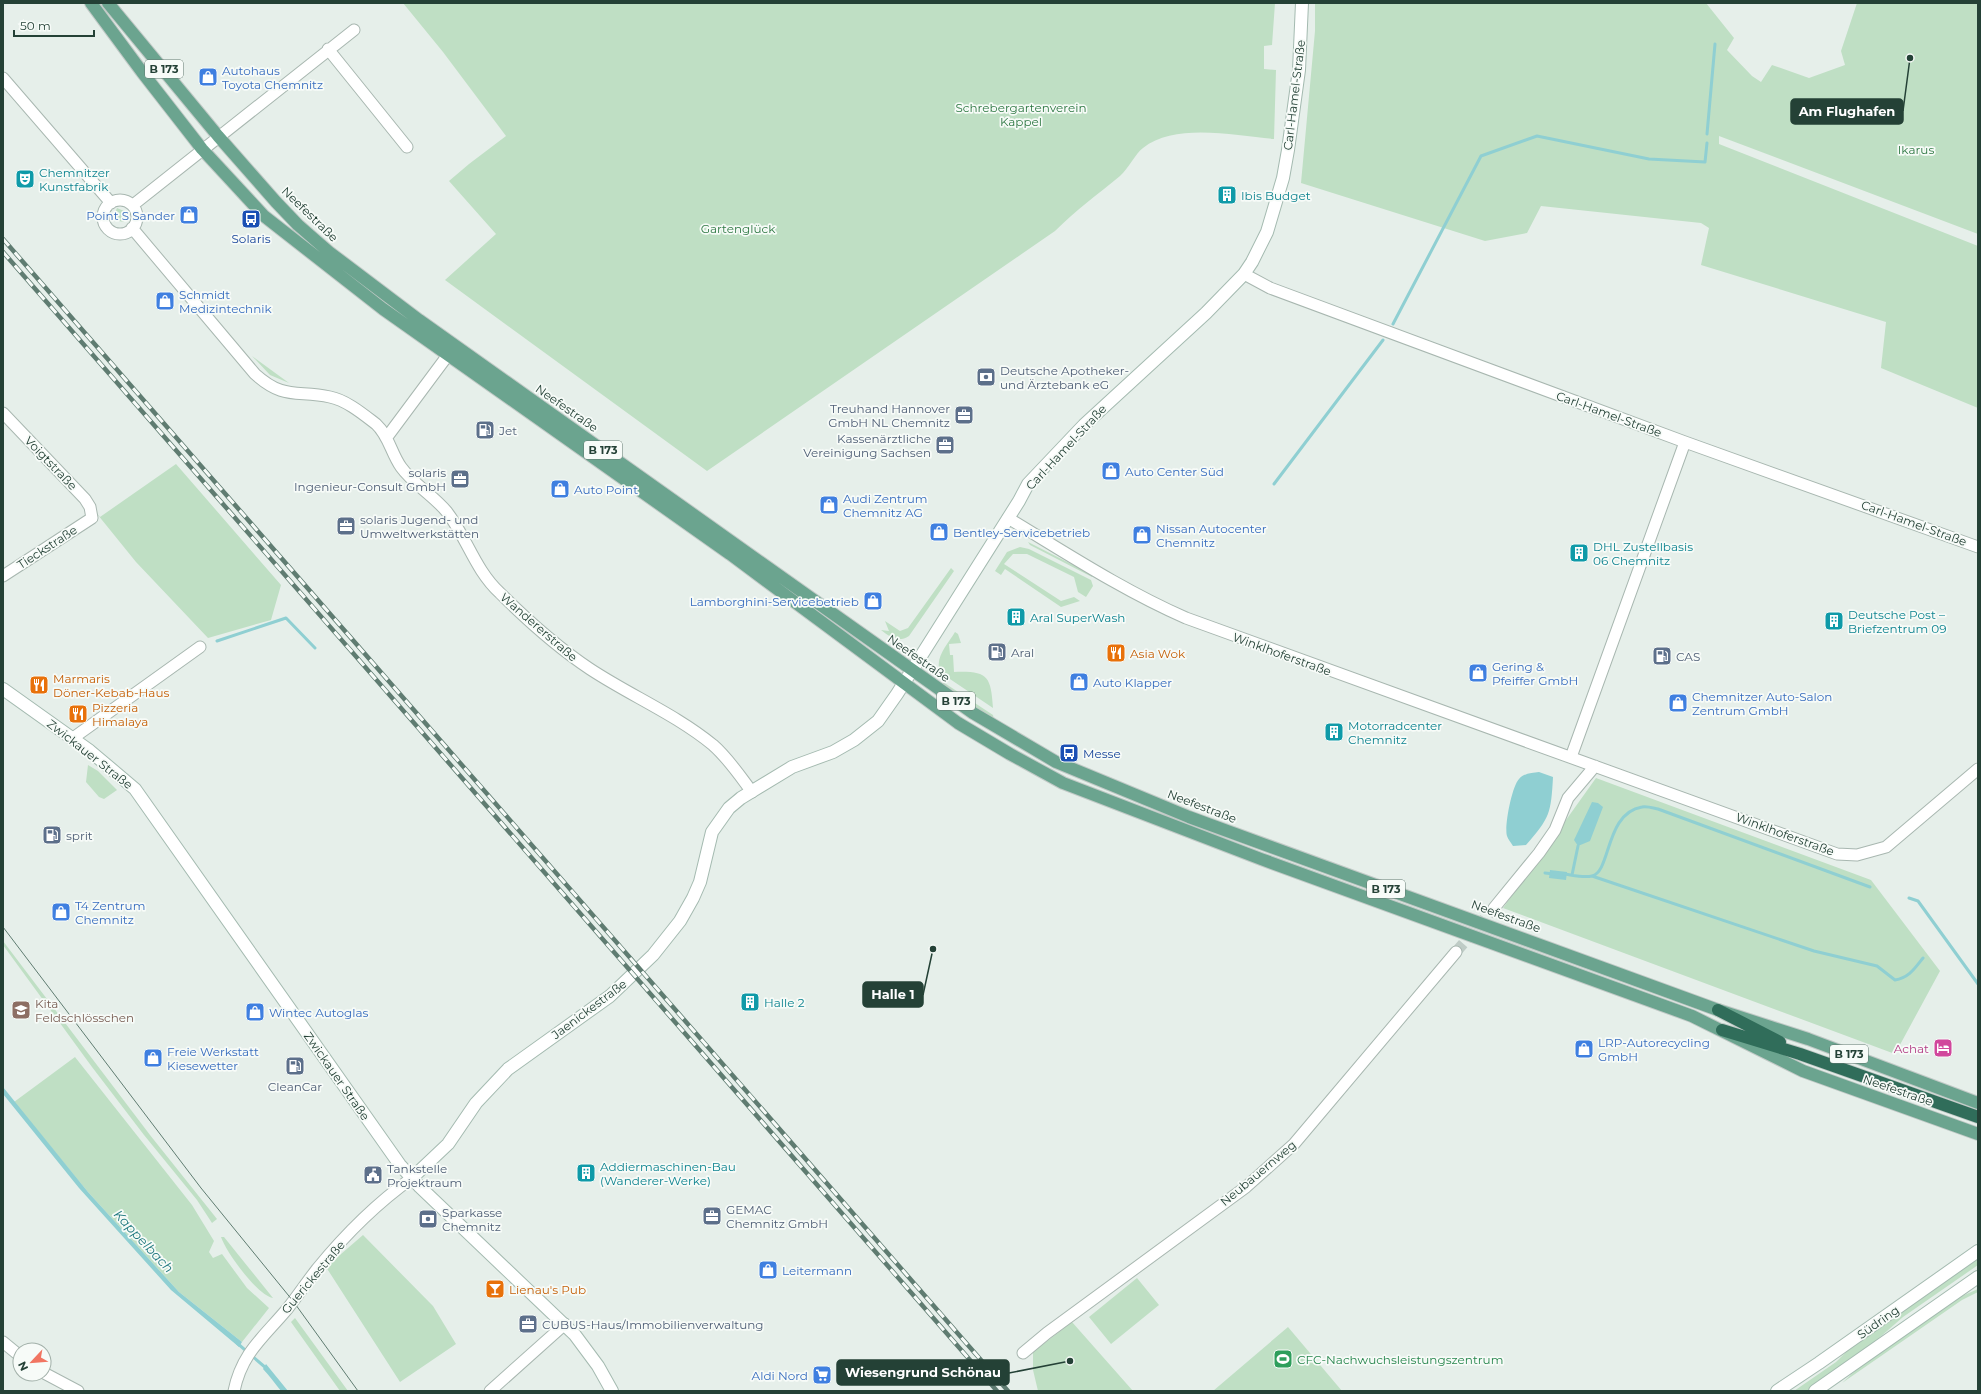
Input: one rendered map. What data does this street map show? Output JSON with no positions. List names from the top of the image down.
{
  "streets": {
    "highway": ["B 173", "Neefestraße"],
    "main road": [
      "Carl-Hamel-Straße",
      "Zwickauer Straße",
      "Jaenickestraße",
      "Südring"
    ],
    "street": [
      "Voigtstraße",
      "Tieckstraße",
      "Wandererstraße",
      "Winklhoferstraße",
      "Neubauernweg",
      "Guerickestraße"
    ]
  },
  "crossings": [
    ["B 173", "Neefestraße"],
    ["Carl-Hamel-Straße", "Neefestraße"],
    ["Carl-Hamel-Straße", "Winklhoferstraße"],
    ["Carl-Hamel-Straße", "Jaenickestraße"],
    ["Neefestraße", "Jaenickestraße"],
    ["Voigtstraße", "Tieckstraße"],
    ["Wandererstraße", "Jaenickestraße"],
    ["Zwickauer Straße", "Jaenickestraße"],
    ["Zwickauer Straße", "Guerickestraße"],
    ["Jaenickestraße", "Guerickestraße"]
  ],
  "water": ["Kappelbach"],
  "parks": ["Schrebergartenverein Kappel", "Ikarus", "Gartenglück"],
  "places": {
    "other": ["Am Flughafen", "Halle 1", "Wiesengrund Schönau"],
    "shop": [
      "Autohaus Toyota Chemnitz",
      "Point S Sander",
      "Schmidt Medizintechnik",
      "Auto Center Süd",
      "Auto Point",
      "Audi Zentrum Chemnitz AG",
      "Bentley-Servicebetrieb",
      "Nissan Autocenter Chemnitz",
      "Lamborghini-Servicebetrieb",
      "Gering & Pfeiffer GmbH",
      "Auto Klapper",
      "Chemnitzer Auto-Salon Zentrum GmbH",
      "T4 Zentrum Chemnitz",
      "Wintec Autoglas",
      "LRP-Autorecycling GmbH",
      "Freie Werkstatt Kiesewetter",
      "Leitermann"
    ],
    "theatre": ["Chemnitzer Kunstfabrik"],
    "building": [
      "Ibis Budget",
      "DHL Zustellbasis 06 Chemnitz",
      "Aral SuperWash",
      "Deutsche Post – Briefzentrum 09",
      "Motorradcenter Chemnitz",
      "Halle 2",
      "Addiermaschinen-Bau (Wanderer-Werke)"
    ],
    "bus stop": ["Solaris", "Messe"],
    "bank": ["Deutsche Apotheker- und Ärztebank eG", "Sparkasse Chemnitz"],
    "office": [
      "Treuhand Hannover GmbH NL Chemnitz",
      "Kassenärztliche Vereinigung Sachsen",
      "solaris Ingenieur-Consult GmbH",
      "solaris Jugend- und Umweltwerkstätten",
      "GEMAC Chemnitz GmbH",
      "CUBUS-Haus/Immobilienverwaltung"
    ],
    "fuel station": [
      "Jet",
      "Aral",
      "CAS",
      "sprit",
      "CleanCar"
    ],
    "restaurant": ["Asia Wok", "Marmaris Döner-Kebab-Haus", "Pizzeria Himalaya"],
    "school or university": ["Kita Feldschlösschen"],
    "hotel": ["Achat"],
    "public building": ["Tankstelle Projektraum"],
    "bar": ["Lienau's Pub"],
    "sports": ["CFC-Nachwuchsleistungszentrum"],
    "supermarket": ["Aldi Nord"]
  },
  "scale_bar": "50 m",
  "north": "bottom left"
}
